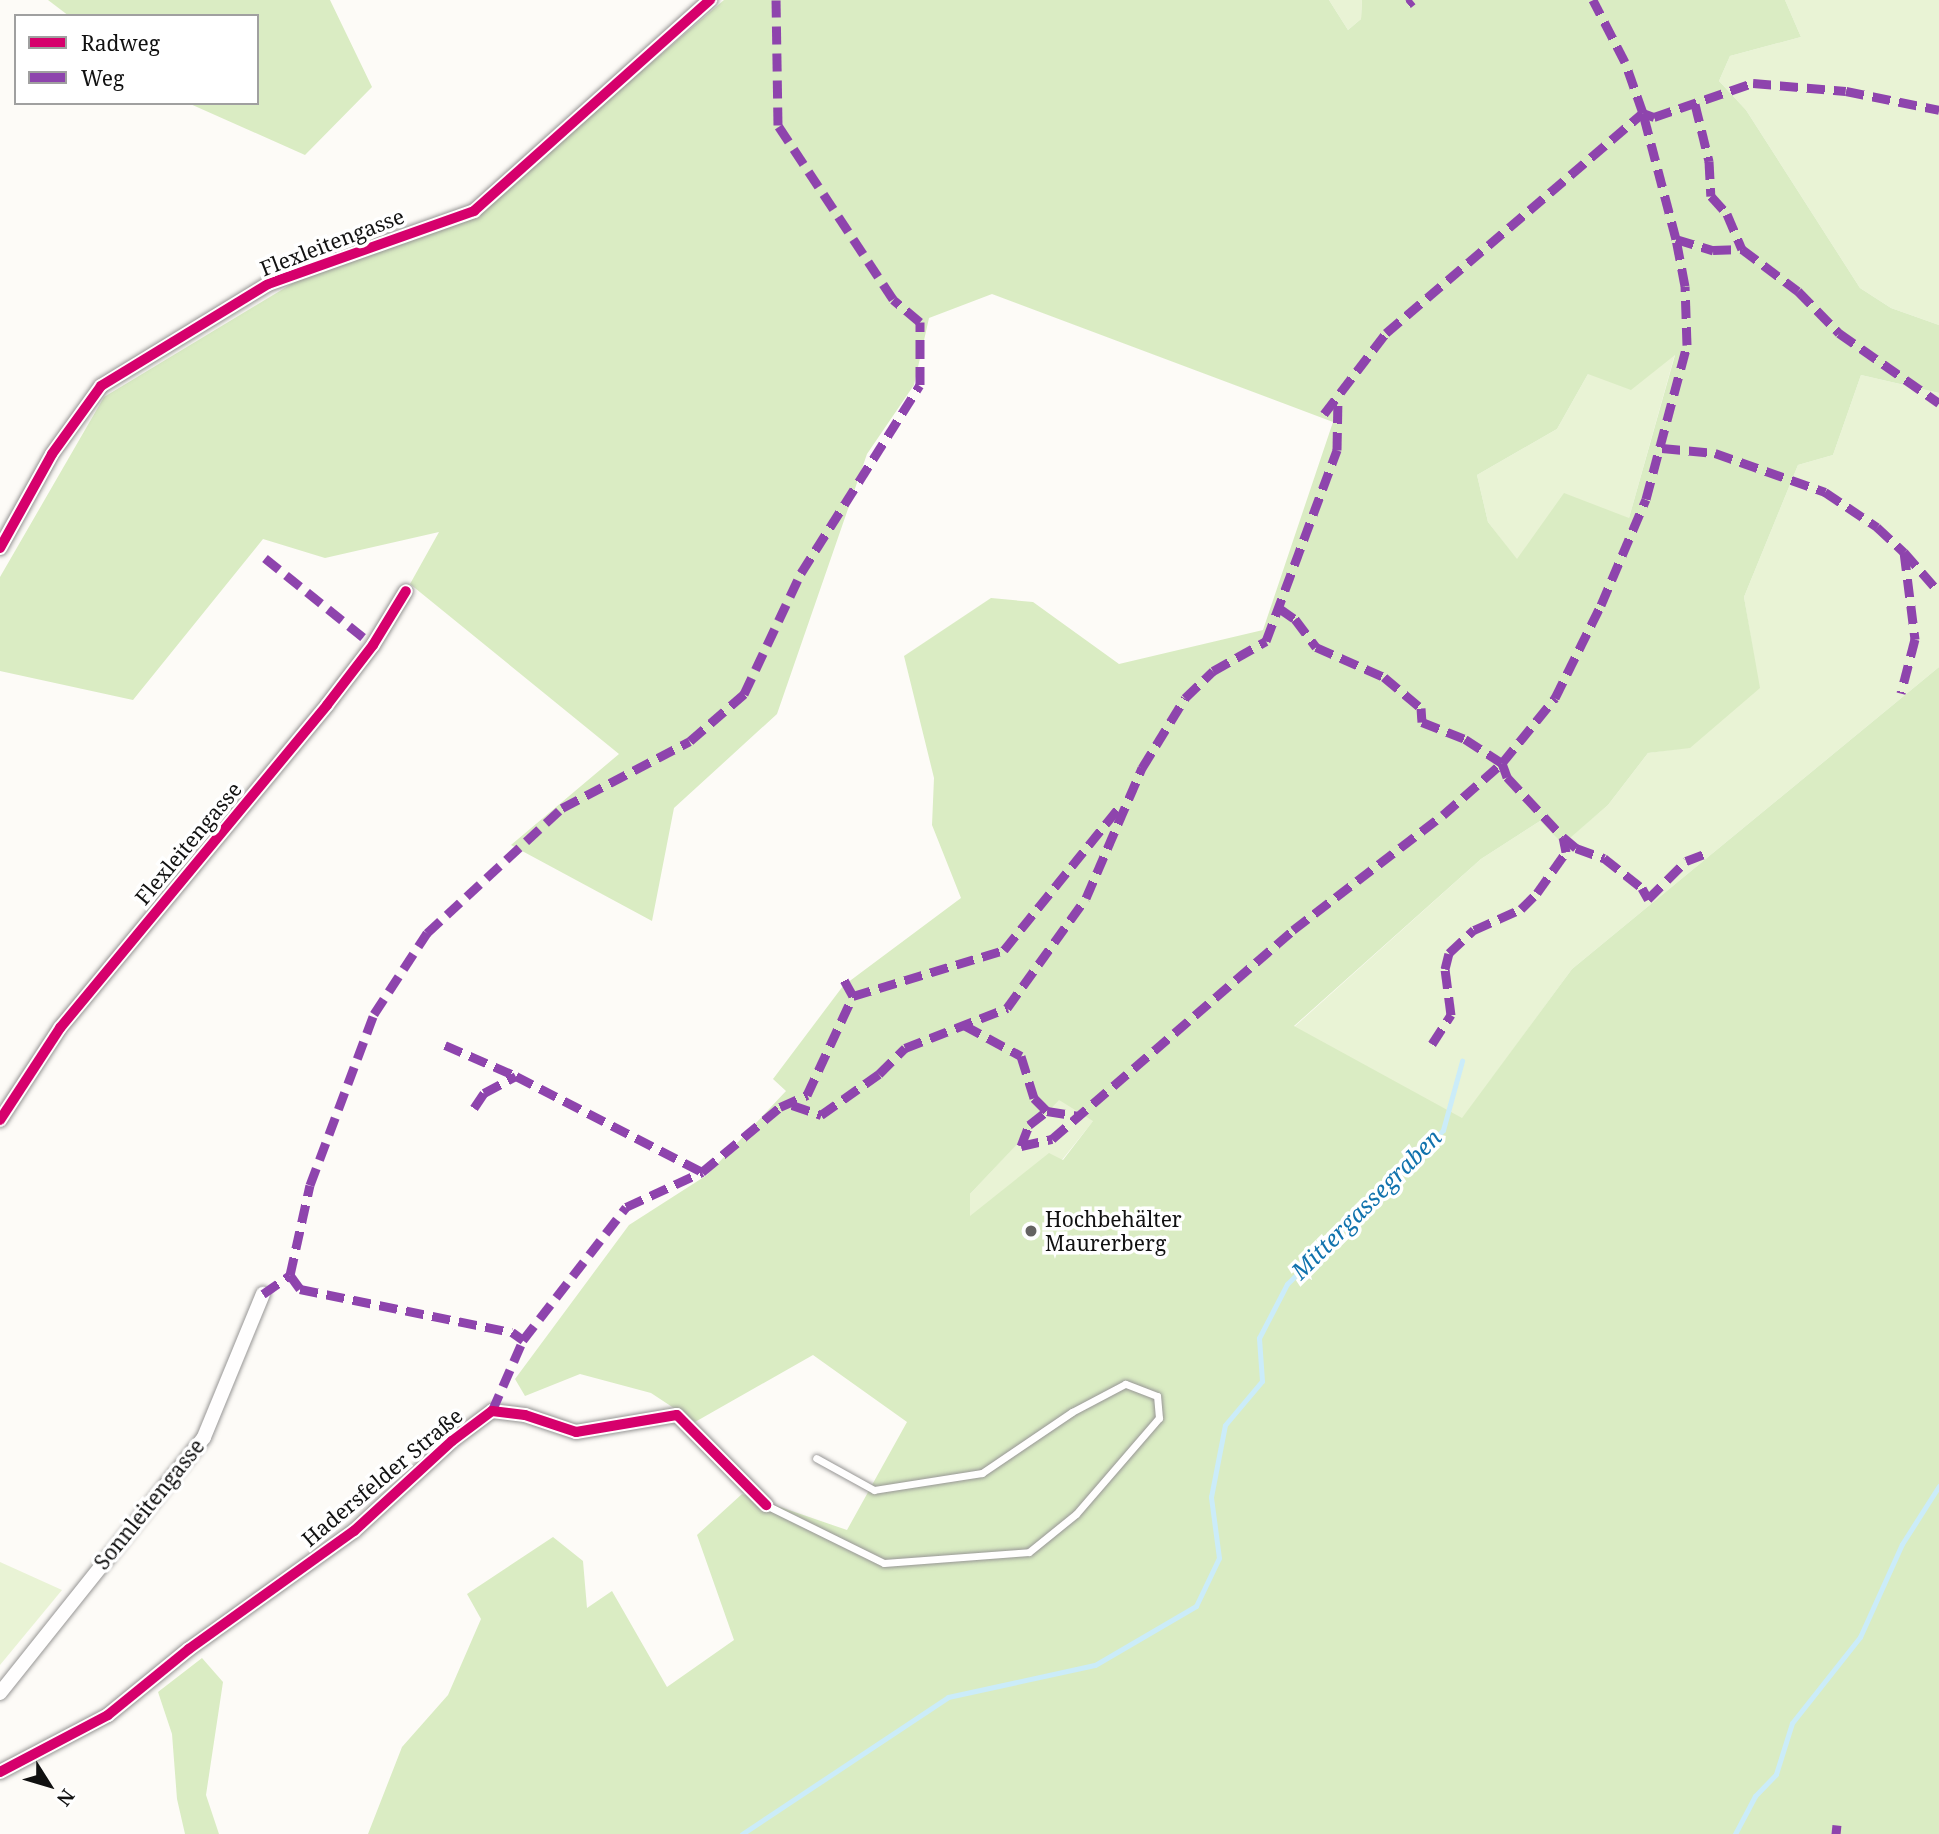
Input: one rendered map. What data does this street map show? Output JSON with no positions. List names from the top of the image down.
{
  "streets": {
    "street": ["Flexleitengasse", "Hadersfelder Straße", "Sonnleitengasse"]
  },
  "water": ["Mittergassegraben"],
  "places": ["Hochbehälter Maurerberg"],
  "legend": ["Radweg", "Weg"],
  "north": "bottom right"
}
